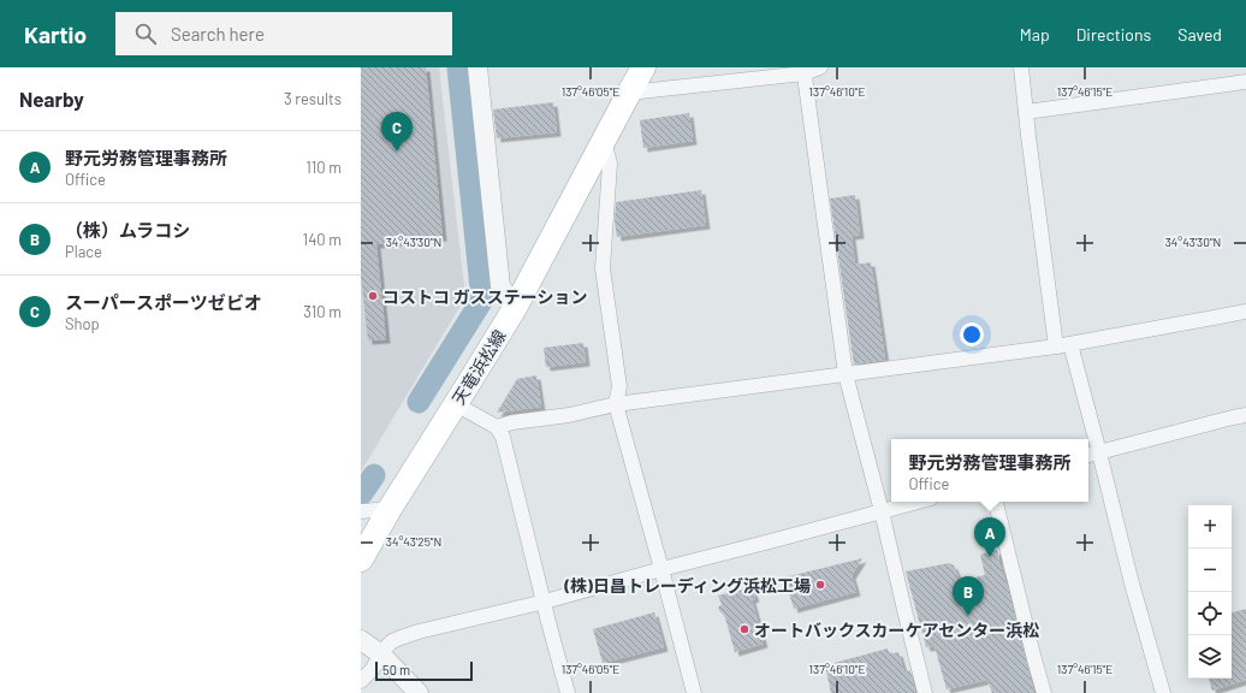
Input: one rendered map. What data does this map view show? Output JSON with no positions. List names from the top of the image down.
{
  "streets": {
    "main road": ["天竜浜松線"]
  },
  "places": ["コストコ ガスステーション", "(株)日昌トレーディング浜松工場", "オートバックスカーケアセンター浜松"],
  "scale_bar": "50 m",
  "page": {
    "header": "Kartio",
    "search": "Search here",
    "nav": ["Map", "Directions", "Saved"],
    "heading": ["Nearby", "3 results"],
    "pins": ["C", "A", "B"],
    "list": [
      {
        "mark": "A",
        "name": "野元労務管理事務所",
        "note": "Office",
        "value": "110 m"
      },
      {
        "mark": "B",
        "name": "（株）ムラコシ",
        "note": "Place",
        "value": "140 m"
      },
      {
        "mark": "C",
        "name": "スーパースポーツゼビオ",
        "note": "Shop",
        "value": "310 m"
      }
    ],
    "popup": ["野元労務管理事務所", "Office"],
    "map_buttons": ["+", "−"],
    "scale": "50 m"
  },
  "coordinates": [
    "137°46'05\"E",
    "137°46'10\"E",
    "137°46'15\"E",
    "34°43'30\"N",
    "34°43'25\"N"
  ]
}
